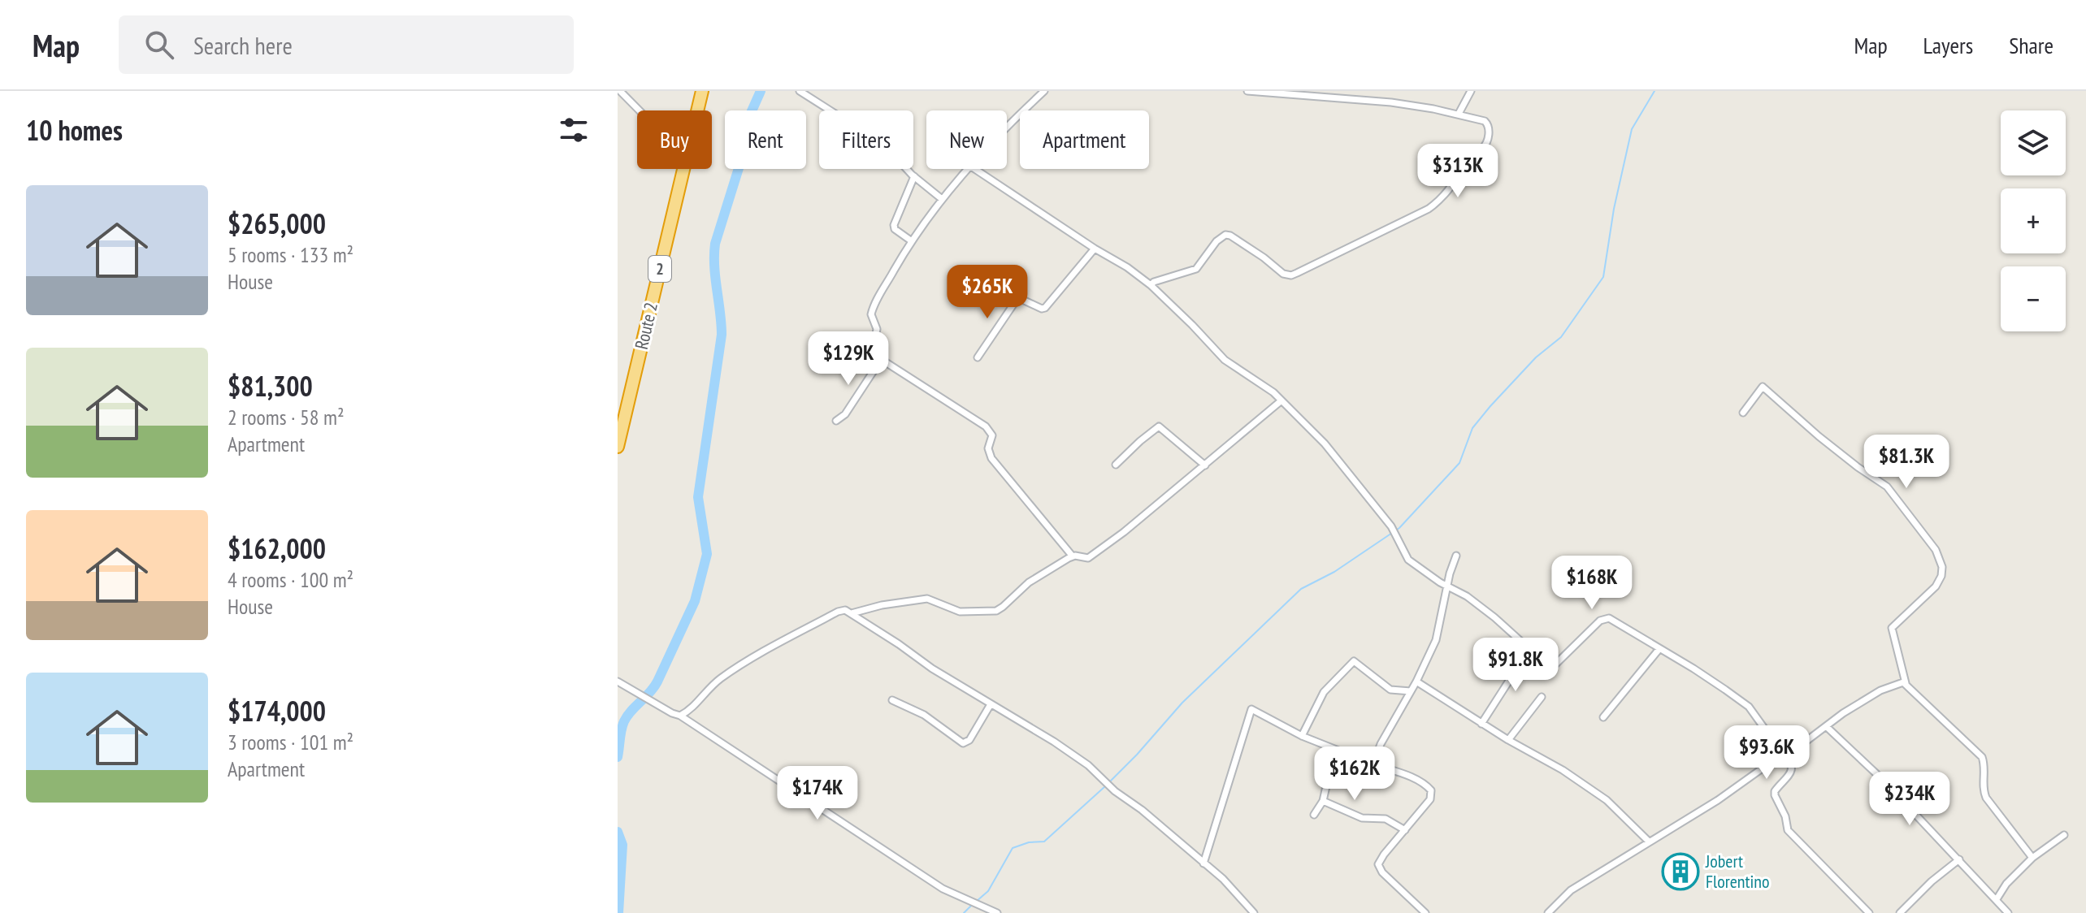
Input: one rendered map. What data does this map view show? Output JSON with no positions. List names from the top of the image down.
{
  "streets": {
    "highway": ["2", "Route 2"]
  },
  "places": {
    "building": ["Jobert Florentino"]
  },
  "page": {
    "header": "Map",
    "search": "Search here",
    "nav": ["Map", "Layers", "Share"],
    "heading": "10 homes",
    "map_buttons": ["+", "−"],
    "chip": [
      "Buy",
      "Rent",
      "Filters",
      "New",
      "Apartment"
    ],
    "price": [
      "$313K",
      "$265K",
      "$129K",
      "$81.3K",
      "$168K",
      "$91.8K",
      "$93.6K",
      "$162K",
      "$174K",
      "$234K"
    ],
    "list": [
      {
        "name": "$265,000",
        "note": "5 rooms · 133 m² · House"
      },
      {
        "name": "$81,300",
        "note": "2 rooms · 58 m² · Apartment"
      },
      {
        "name": "$162,000",
        "note": "4 rooms · 100 m² · House"
      },
      {
        "name": "$174,000",
        "note": "3 rooms · 101 m² · Apartment"
      }
    ]
  }
}
